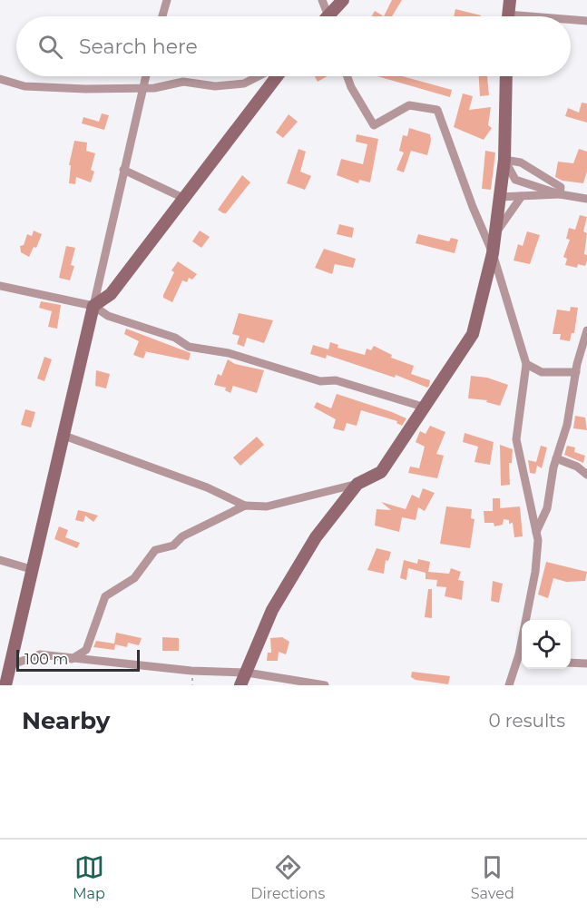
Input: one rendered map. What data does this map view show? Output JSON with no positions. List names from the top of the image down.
{
  "scale_bar": "100 m",
  "page": {
    "search": "Search here",
    "scale": "100 m",
    "heading": ["Nearby", "0 results"],
    "nav": ["Map", "Directions", "Saved"]
  }
}
